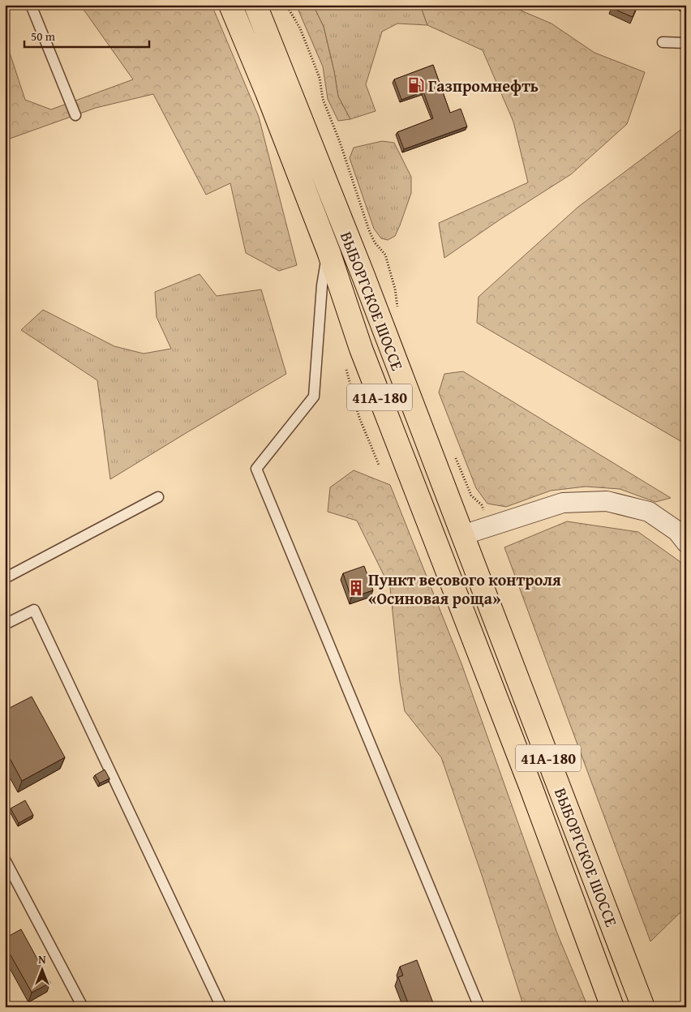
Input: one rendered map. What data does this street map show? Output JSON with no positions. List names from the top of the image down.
{
  "streets": {
    "main road": ["ВЫБОРГСКОЕ ШОССЕ", "41А-180"]
  },
  "places": {
    "fuel station": ["Газпромнефть"],
    "building": ["Пункт весового контроля «Осиновая роща»"]
  },
  "scale_bar": "50 m",
  "north": "top"
}
